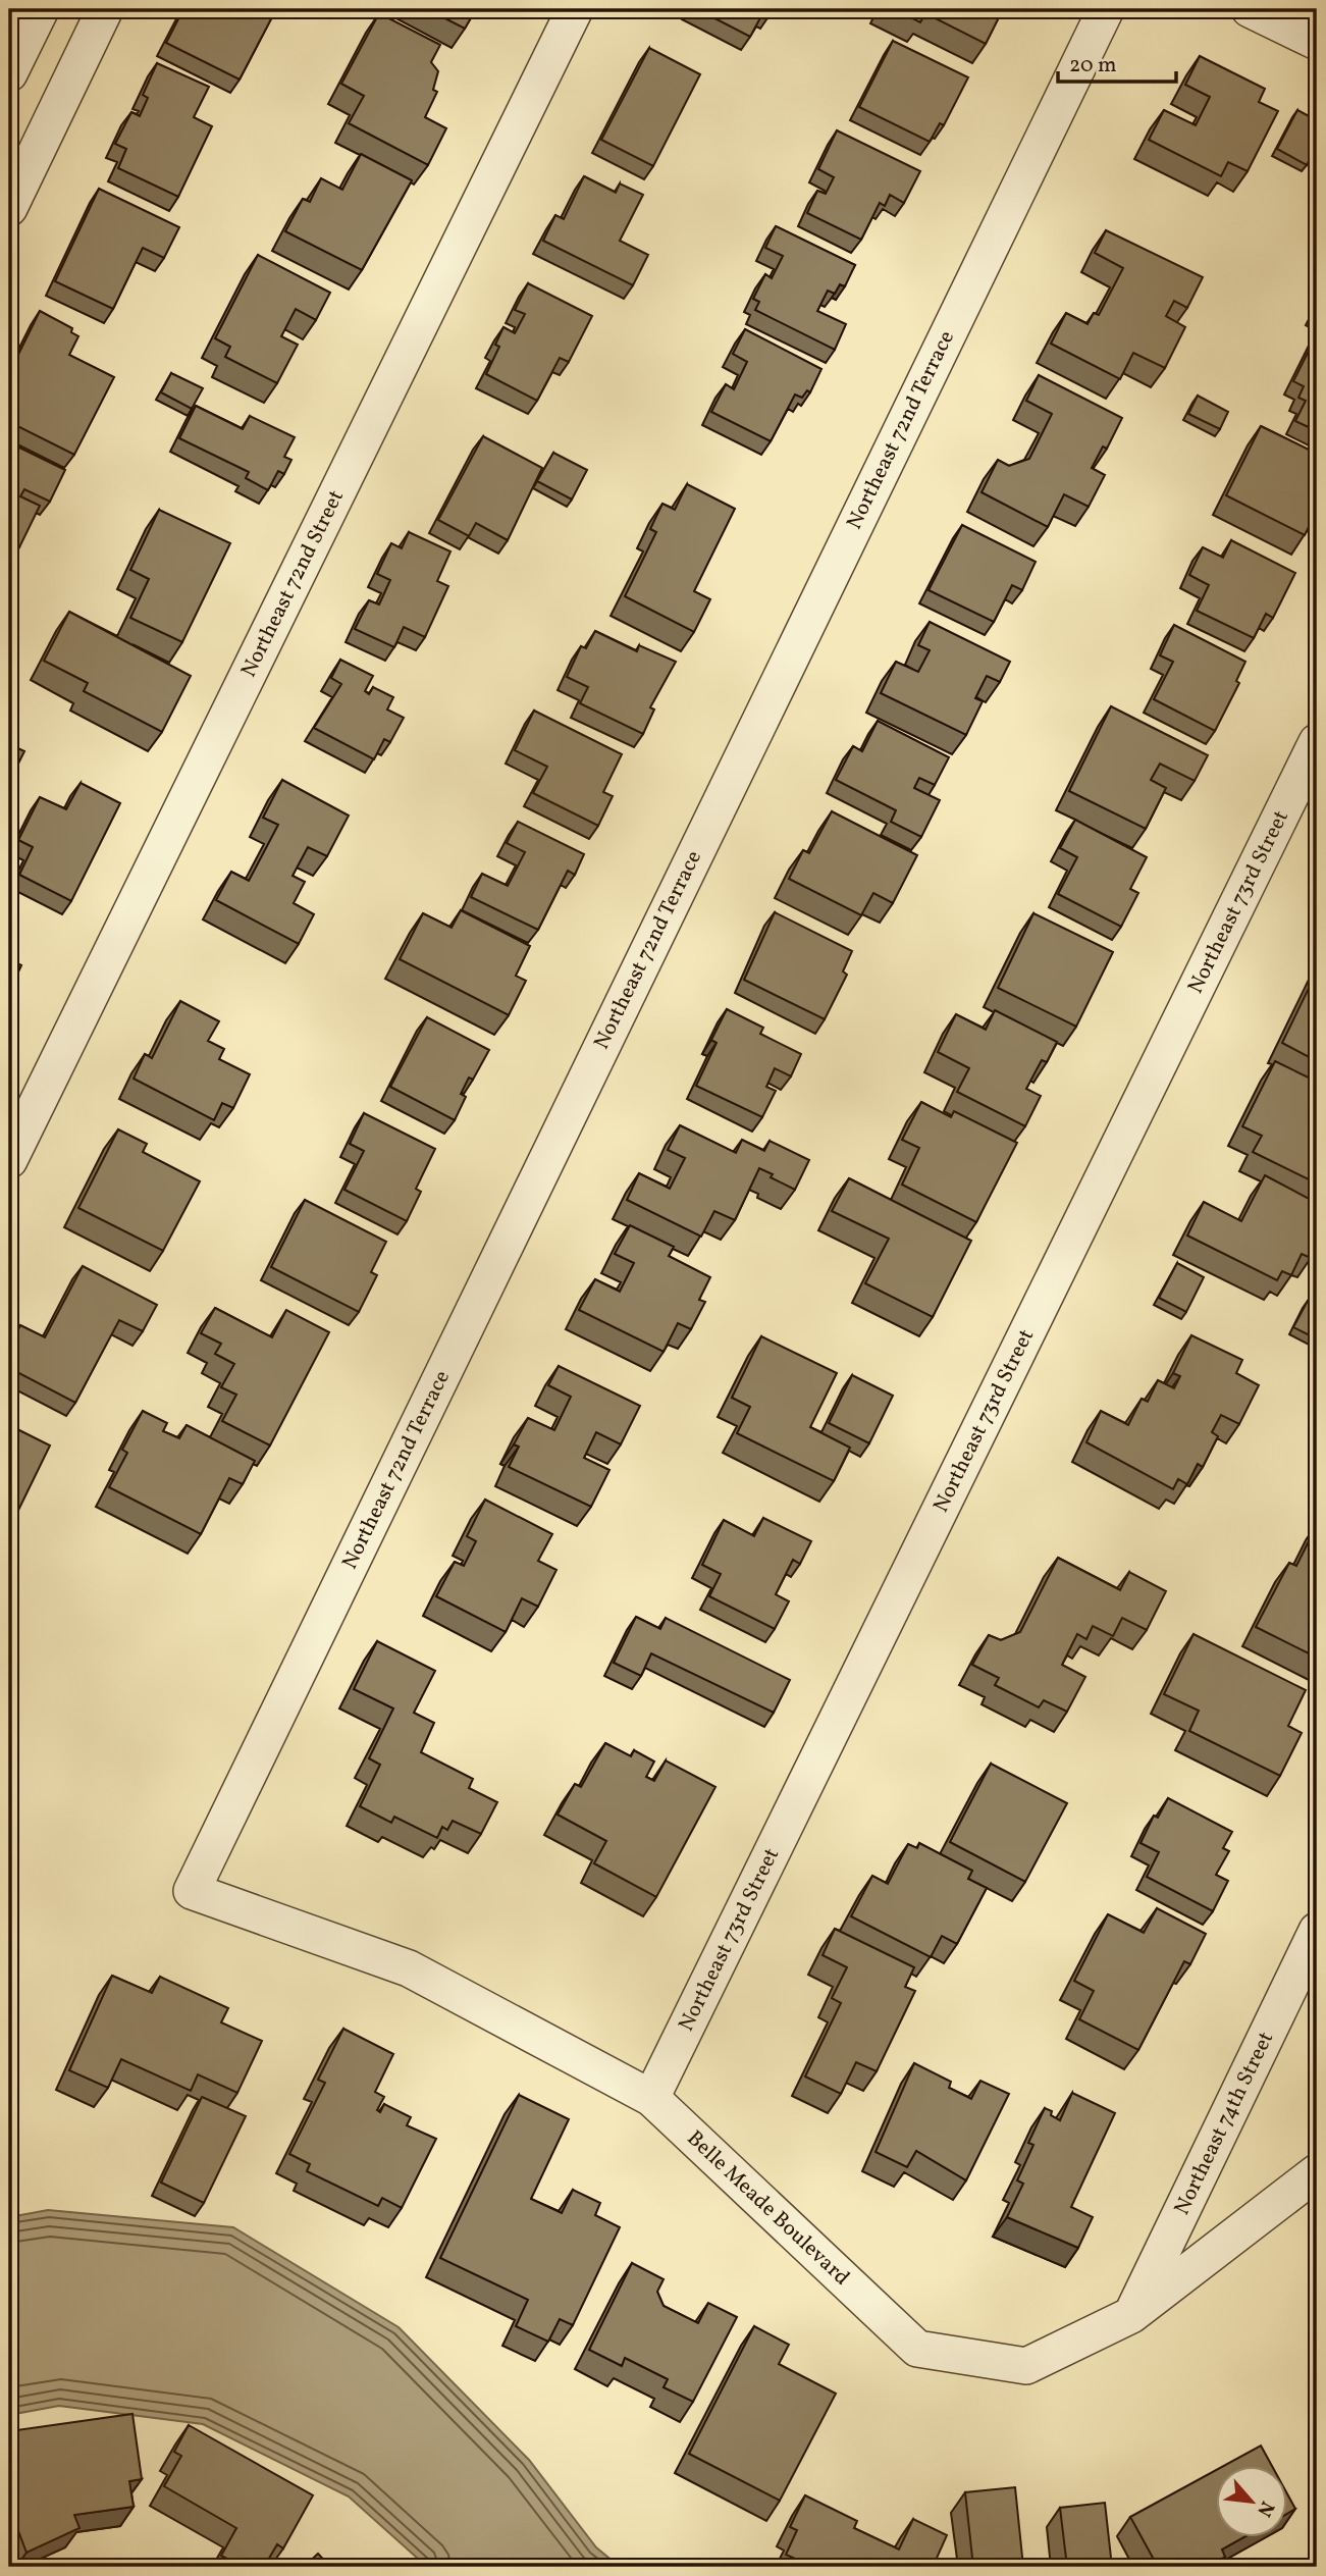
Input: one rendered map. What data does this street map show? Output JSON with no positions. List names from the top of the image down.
{
  "streets": {
    "street": [
      "Northeast 72nd Terrace",
      "Northeast 72nd Street",
      "Northeast 73rd Street",
      "Northeast 74th Street",
      "Belle Meade Boulevard"
    ]
  },
  "crossings": [
    ["Northeast 72nd Terrace", "Belle Meade Boulevard"],
    ["Northeast 73rd Street", "Belle Meade Boulevard"],
    ["Northeast 74th Street", "Belle Meade Boulevard"]
  ],
  "scale_bar": "20 m",
  "north": "bottom right"
}
